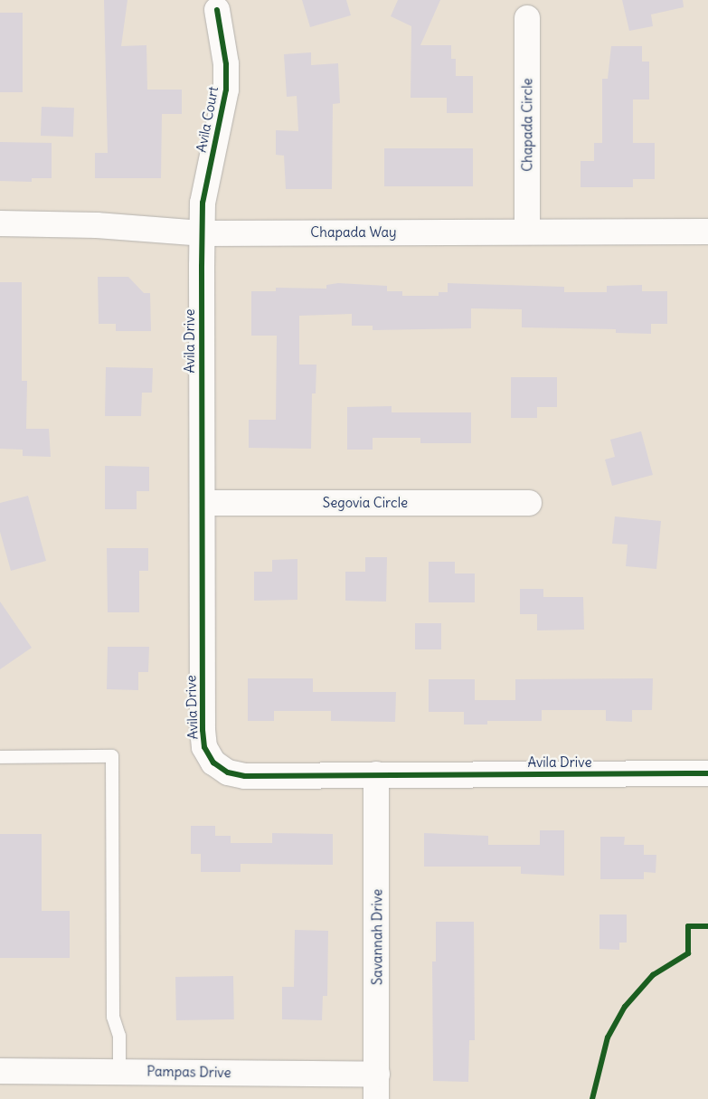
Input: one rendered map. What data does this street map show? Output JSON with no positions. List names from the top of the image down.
{
  "streets": {
    "street": [
      "Avila Court",
      "Chapada Circle",
      "Chapada Way",
      "Avila Drive",
      "Segovia Circle",
      "Savannah Drive",
      "Pampas Drive"
    ]
  },
  "crossings": [
    ["Avila Court", "Chapada Way"],
    ["Avila Court", "Avila Drive"],
    ["Chapada Circle", "Chapada Way"],
    ["Chapada Way", "Avila Drive"],
    ["Avila Drive", "Segovia Circle"],
    ["Avila Drive", "Savannah Drive"],
    ["Savannah Drive", "Pampas Drive"]
  ]
}
